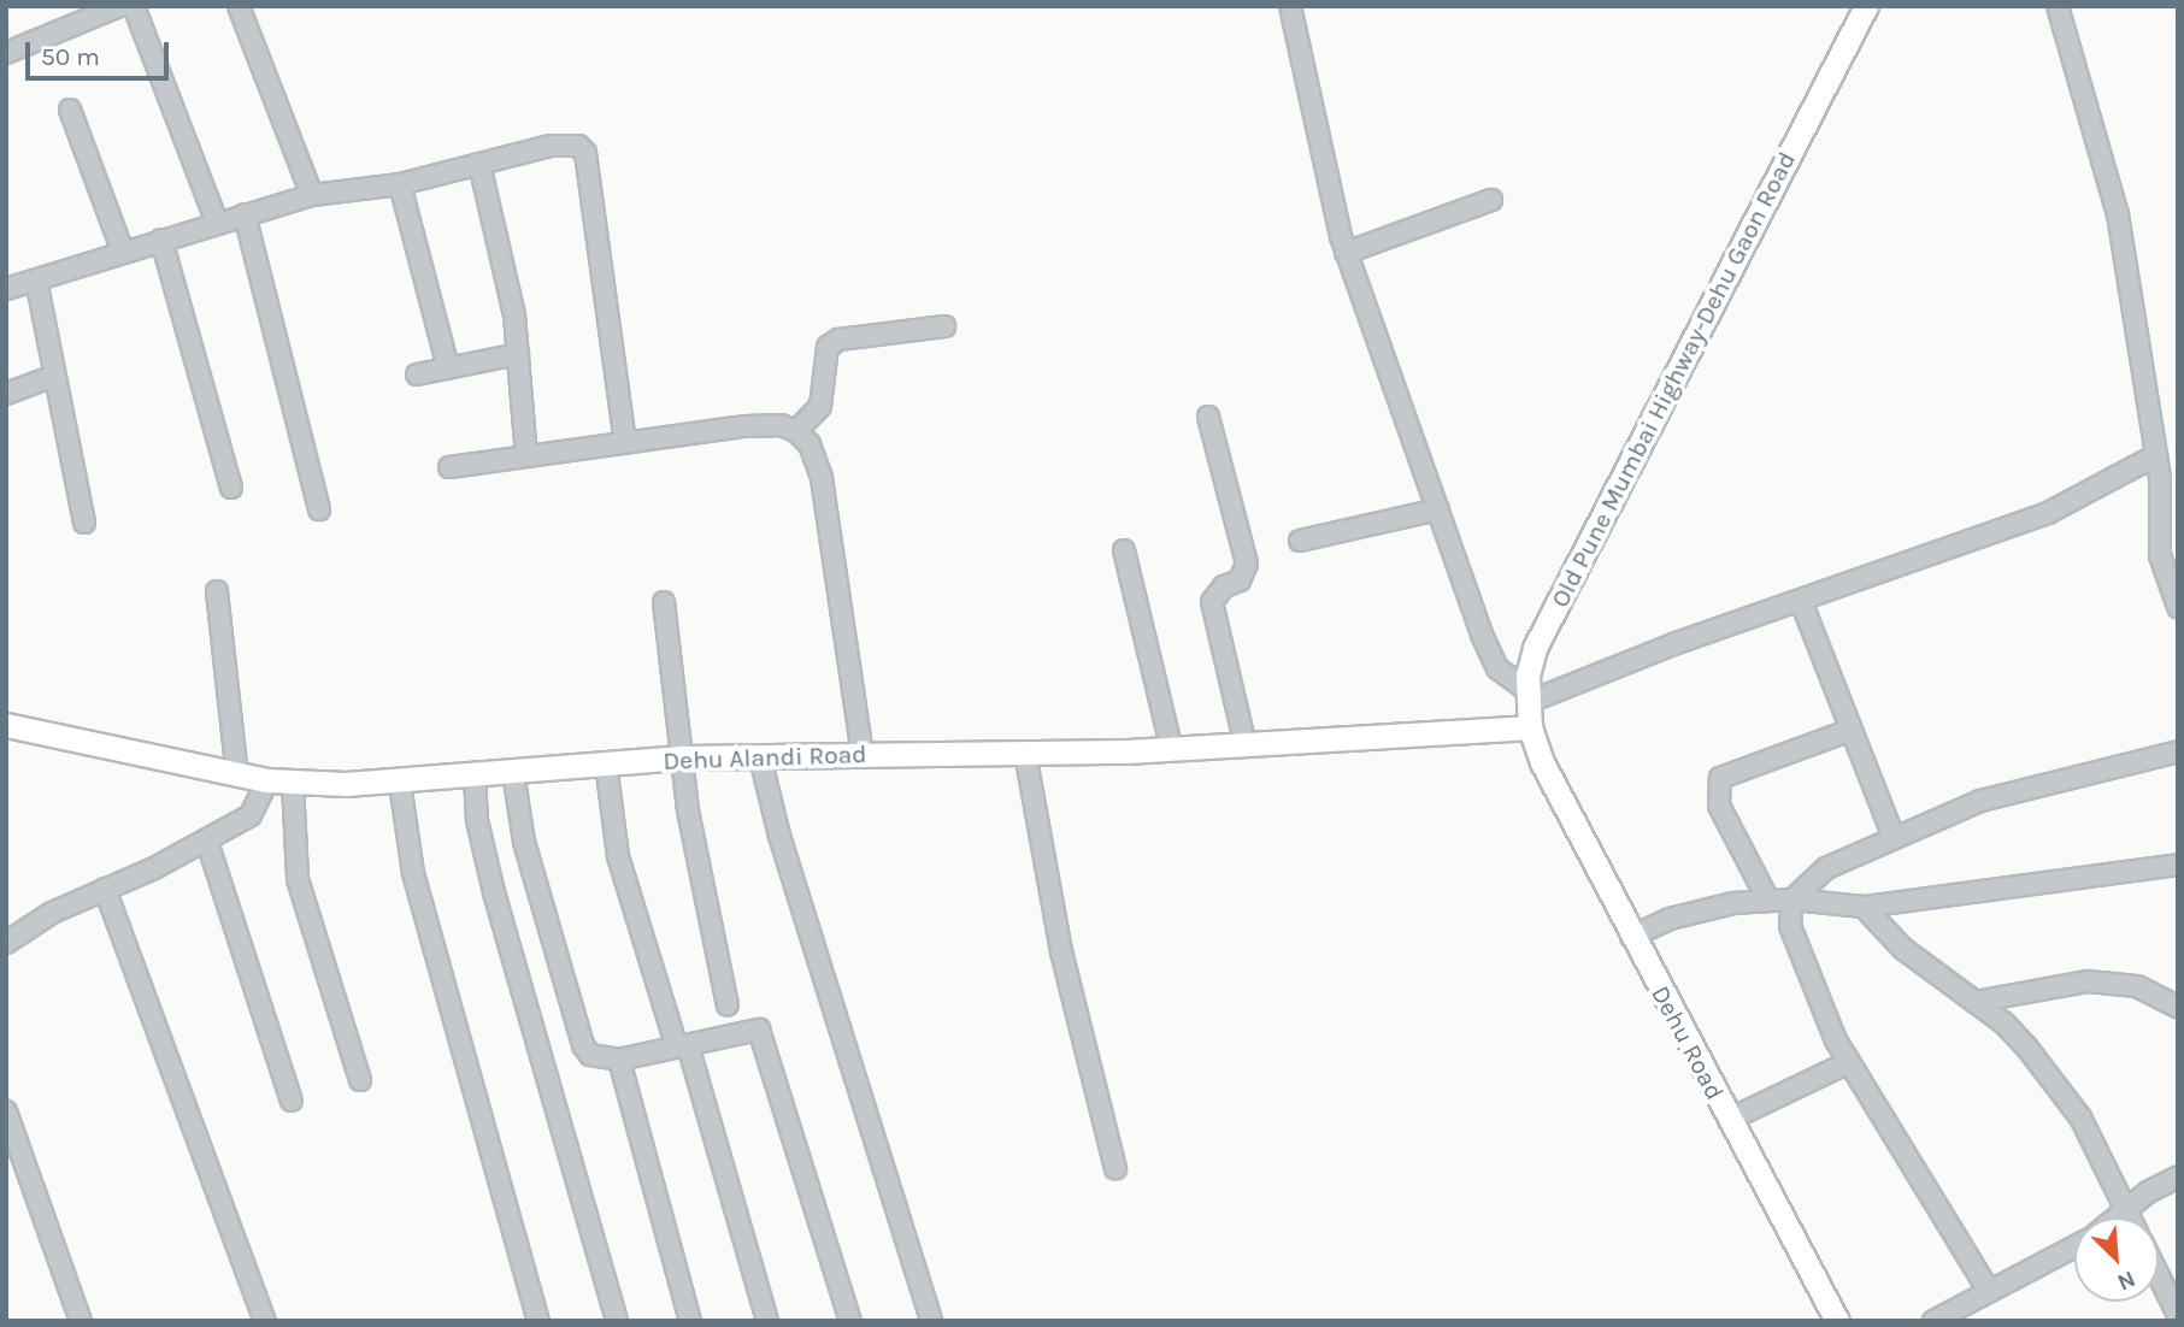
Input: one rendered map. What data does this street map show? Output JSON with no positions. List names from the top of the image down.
{
  "streets": {
    "main road": ["Old Pune Mumbai Highway-Dehu Gaon Road", "Dehu Alandi Road", "Dehu Road"]
  },
  "crossings": [
    ["Old Pune Mumbai Highway-Dehu Gaon Road", "Dehu Alandi Road"],
    ["Old Pune Mumbai Highway-Dehu Gaon Road", "Dehu Road"]
  ],
  "scale_bar": "50 m",
  "north": "bottom right"
}
